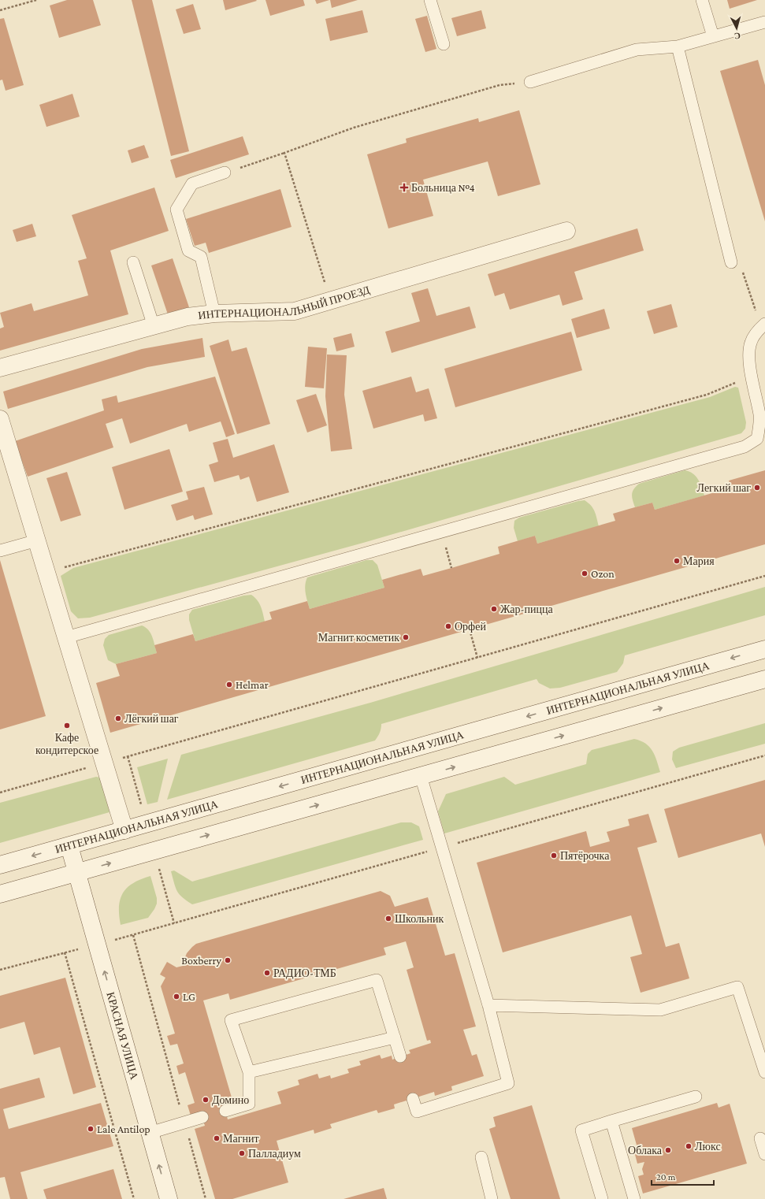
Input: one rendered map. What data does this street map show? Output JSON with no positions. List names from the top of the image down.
{
  "streets": {
    "main road": ["ИНТЕРНАЦИОНАЛЬНЫЙ ПРОЕЗД", "ИНТЕРНАЦИОНАЛЬНАЯ УЛИЦА", "КРАСНАЯ УЛИЦА"]
  },
  "crossings": [
    ["ИНТЕРНАЦИОНАЛЬНАЯ УЛИЦА", "КРАСНАЯ УЛИЦА"]
  ],
  "one_way": ["КРАСНАЯ УЛИЦА"],
  "places": {
    "health": ["Больница №4"],
    "other": [
      "Легкий шаг",
      "Мария",
      "Ozon",
      "Жар-пицца",
      "Орфей",
      "Магнит косметик",
      "Helmar",
      "Лёгкий шаг",
      "Кафе кондитерское",
      "Пятёрочка",
      "Школьник",
      "Boxberry",
      "РАДИО-ТМБ",
      "LG",
      "Домино",
      "Lale Antilop",
      "Магнит",
      "Люкс",
      "Облака",
      "Палладиум"
    ]
  },
  "scale_bar": "20 m",
  "north": "bottom"
}
